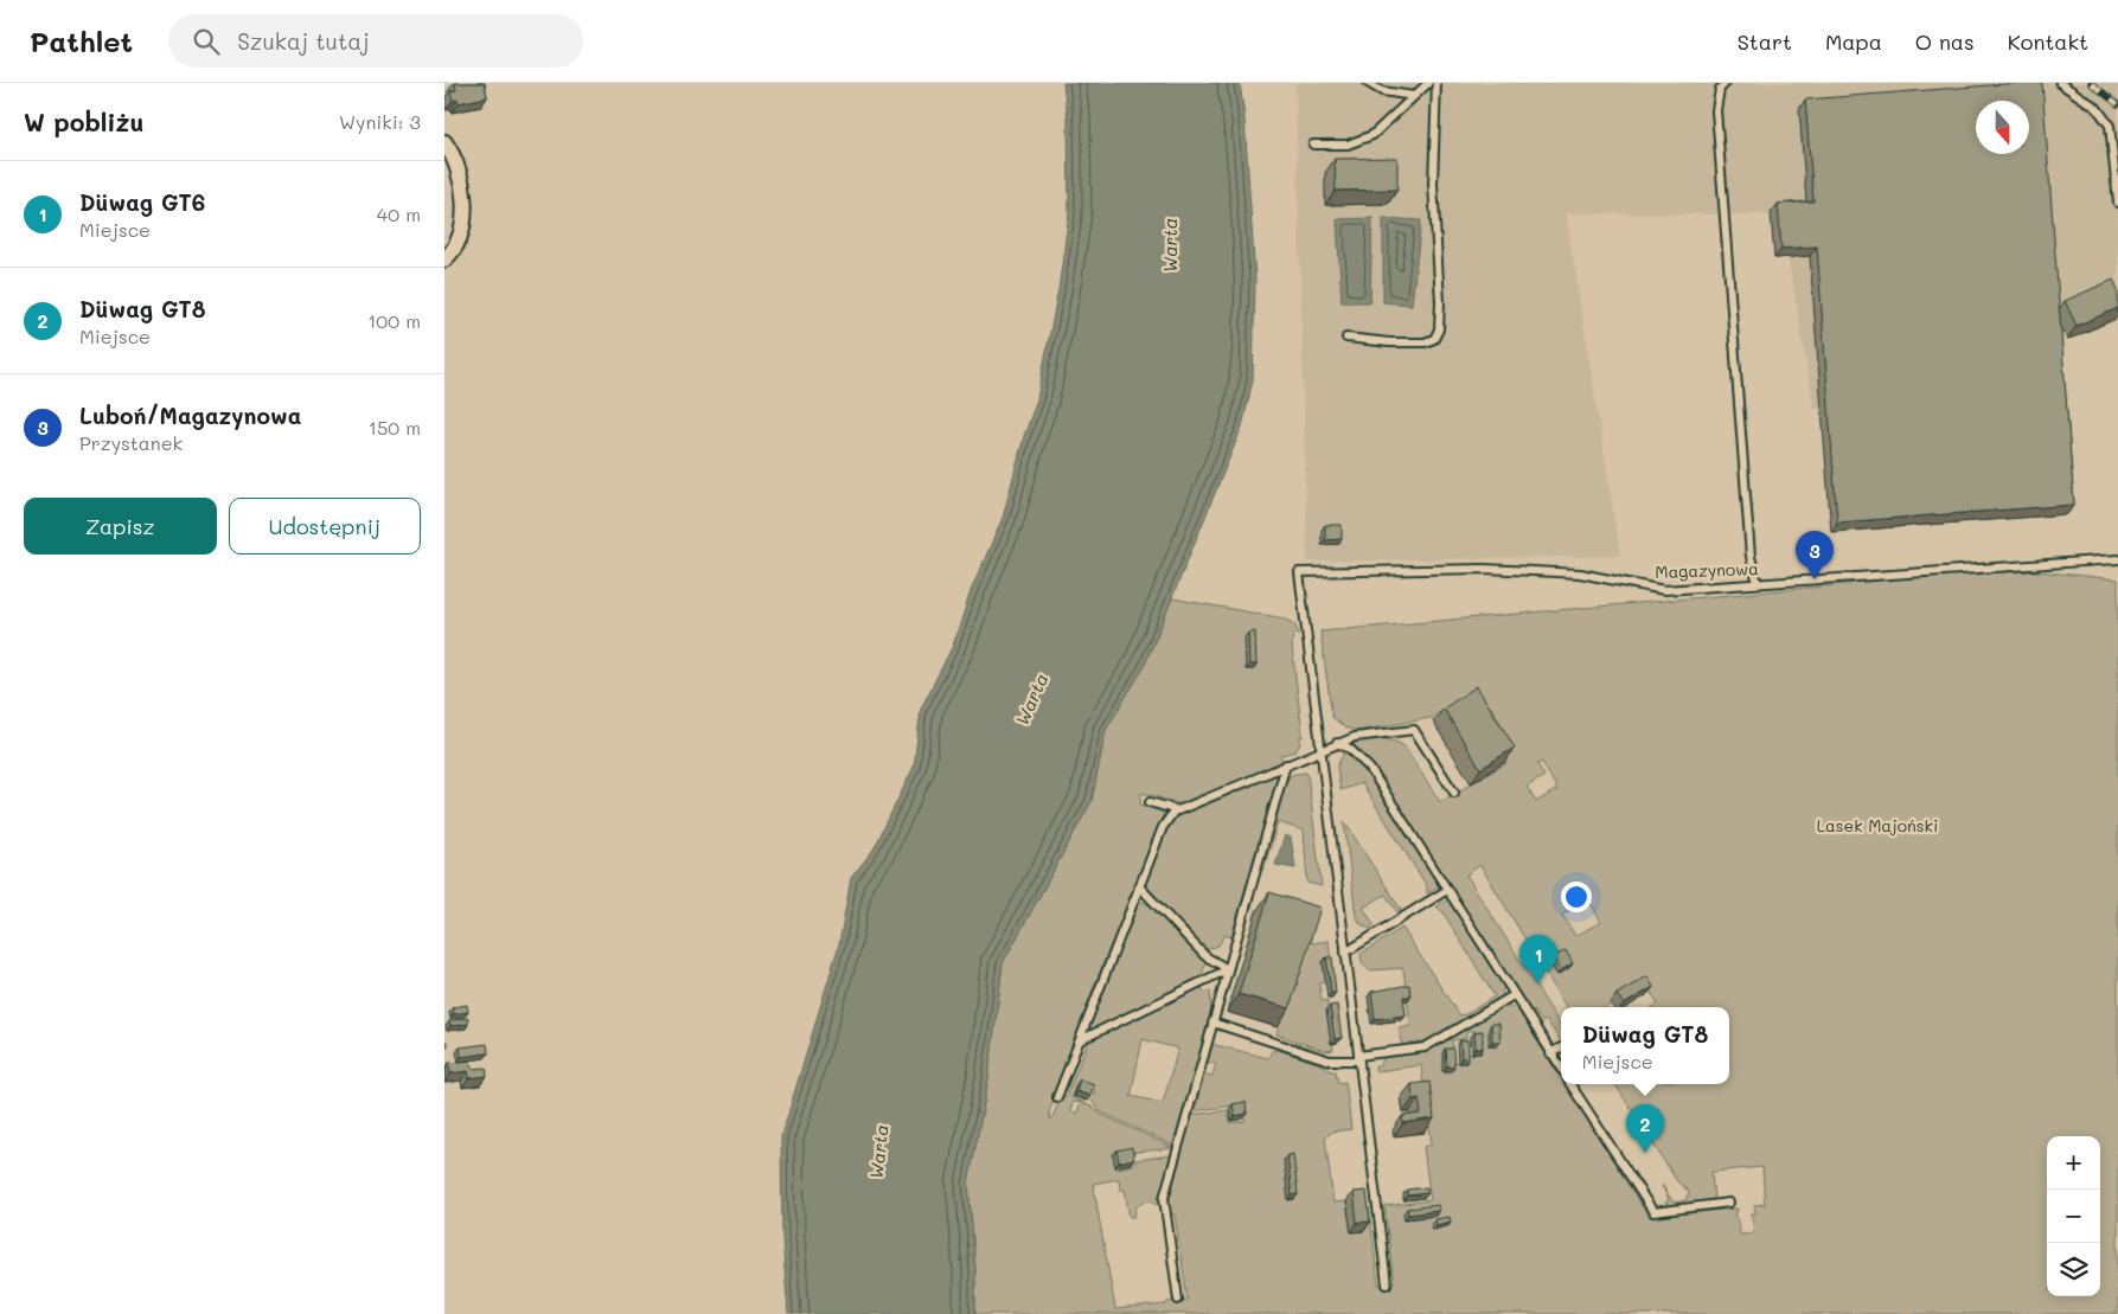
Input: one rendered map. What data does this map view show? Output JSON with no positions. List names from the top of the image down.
{
  "streets": {
    "lane": ["Magazynowa"]
  },
  "water": ["Warta"],
  "parks": ["Lasek Majoński"],
  "north": "bottom",
  "page": {
    "header": "Pathlet",
    "search": "Szukaj tutaj",
    "nav": [
      "Start",
      "Mapa",
      "O nas",
      "Kontakt"
    ],
    "heading": ["W pobliżu", "Wyniki: 3"],
    "list": [
      {
        "mark": "1",
        "name": "Düwag GT6",
        "note": "Miejsce",
        "value": "40 m"
      },
      {
        "mark": "2",
        "name": "Düwag GT8",
        "note": "Miejsce",
        "value": "100 m"
      },
      {
        "mark": "3",
        "name": "Luboń/Magazynowa",
        "note": "Przystanek",
        "value": "150 m"
      }
    ],
    "buttons": ["Zapisz", "Udostępnij"],
    "pins": ["3", "1", "2"],
    "popup": ["Düwag GT8", "Miejsce"],
    "map_buttons": ["+", "−"]
  }
}
